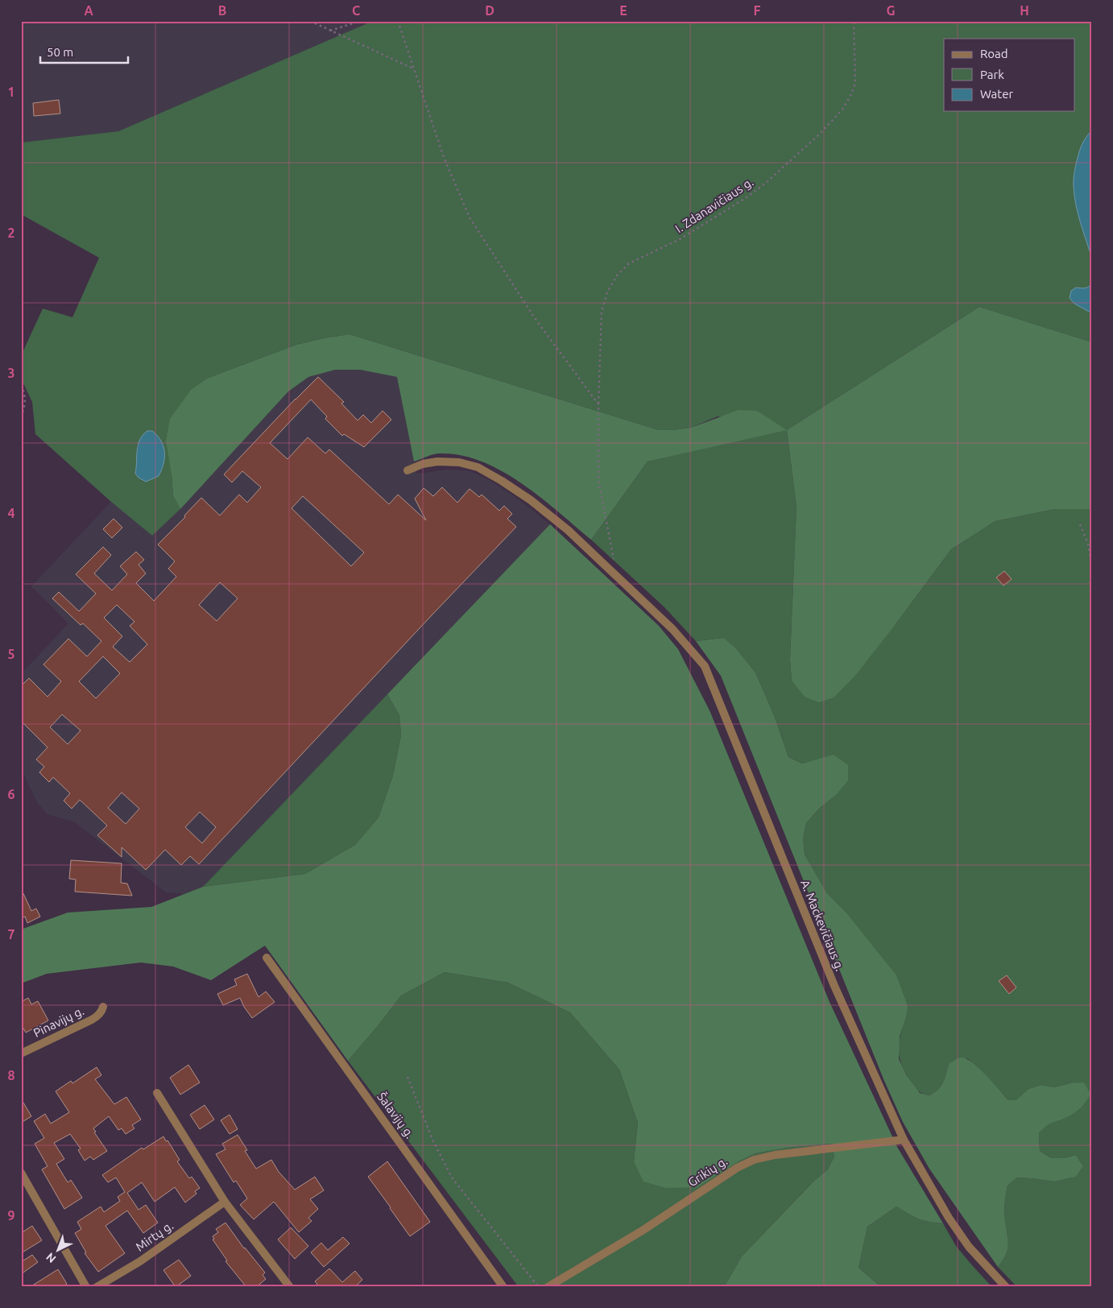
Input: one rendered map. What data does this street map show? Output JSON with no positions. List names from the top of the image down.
{
  "streets": {
    "street": [
      "A. Mackevičiaus g.",
      "Pinavijų g.",
      "Šalavijų g.",
      "Grikių g.",
      "Mirtų g."
    ],
    "path": ["I. Zdanavičiaus g."]
  },
  "crossings": [
    ["I. Zdanavičiaus g.", "A. Mackevičiaus g."],
    ["A. Mackevičiaus g.", "Grikių g."]
  ],
  "legend": ["Road", "Park", "Water"],
  "scale_bar": "50 m",
  "north": "bottom left",
  "grid": {
    "columns": [
      "A",
      "B",
      "C",
      "D",
      "E",
      "F",
      "G",
      "H"
    ],
    "rows": [
      "1",
      "2",
      "3",
      "4",
      "5",
      "6",
      "7",
      "8",
      "9"
    ]
  }
}
